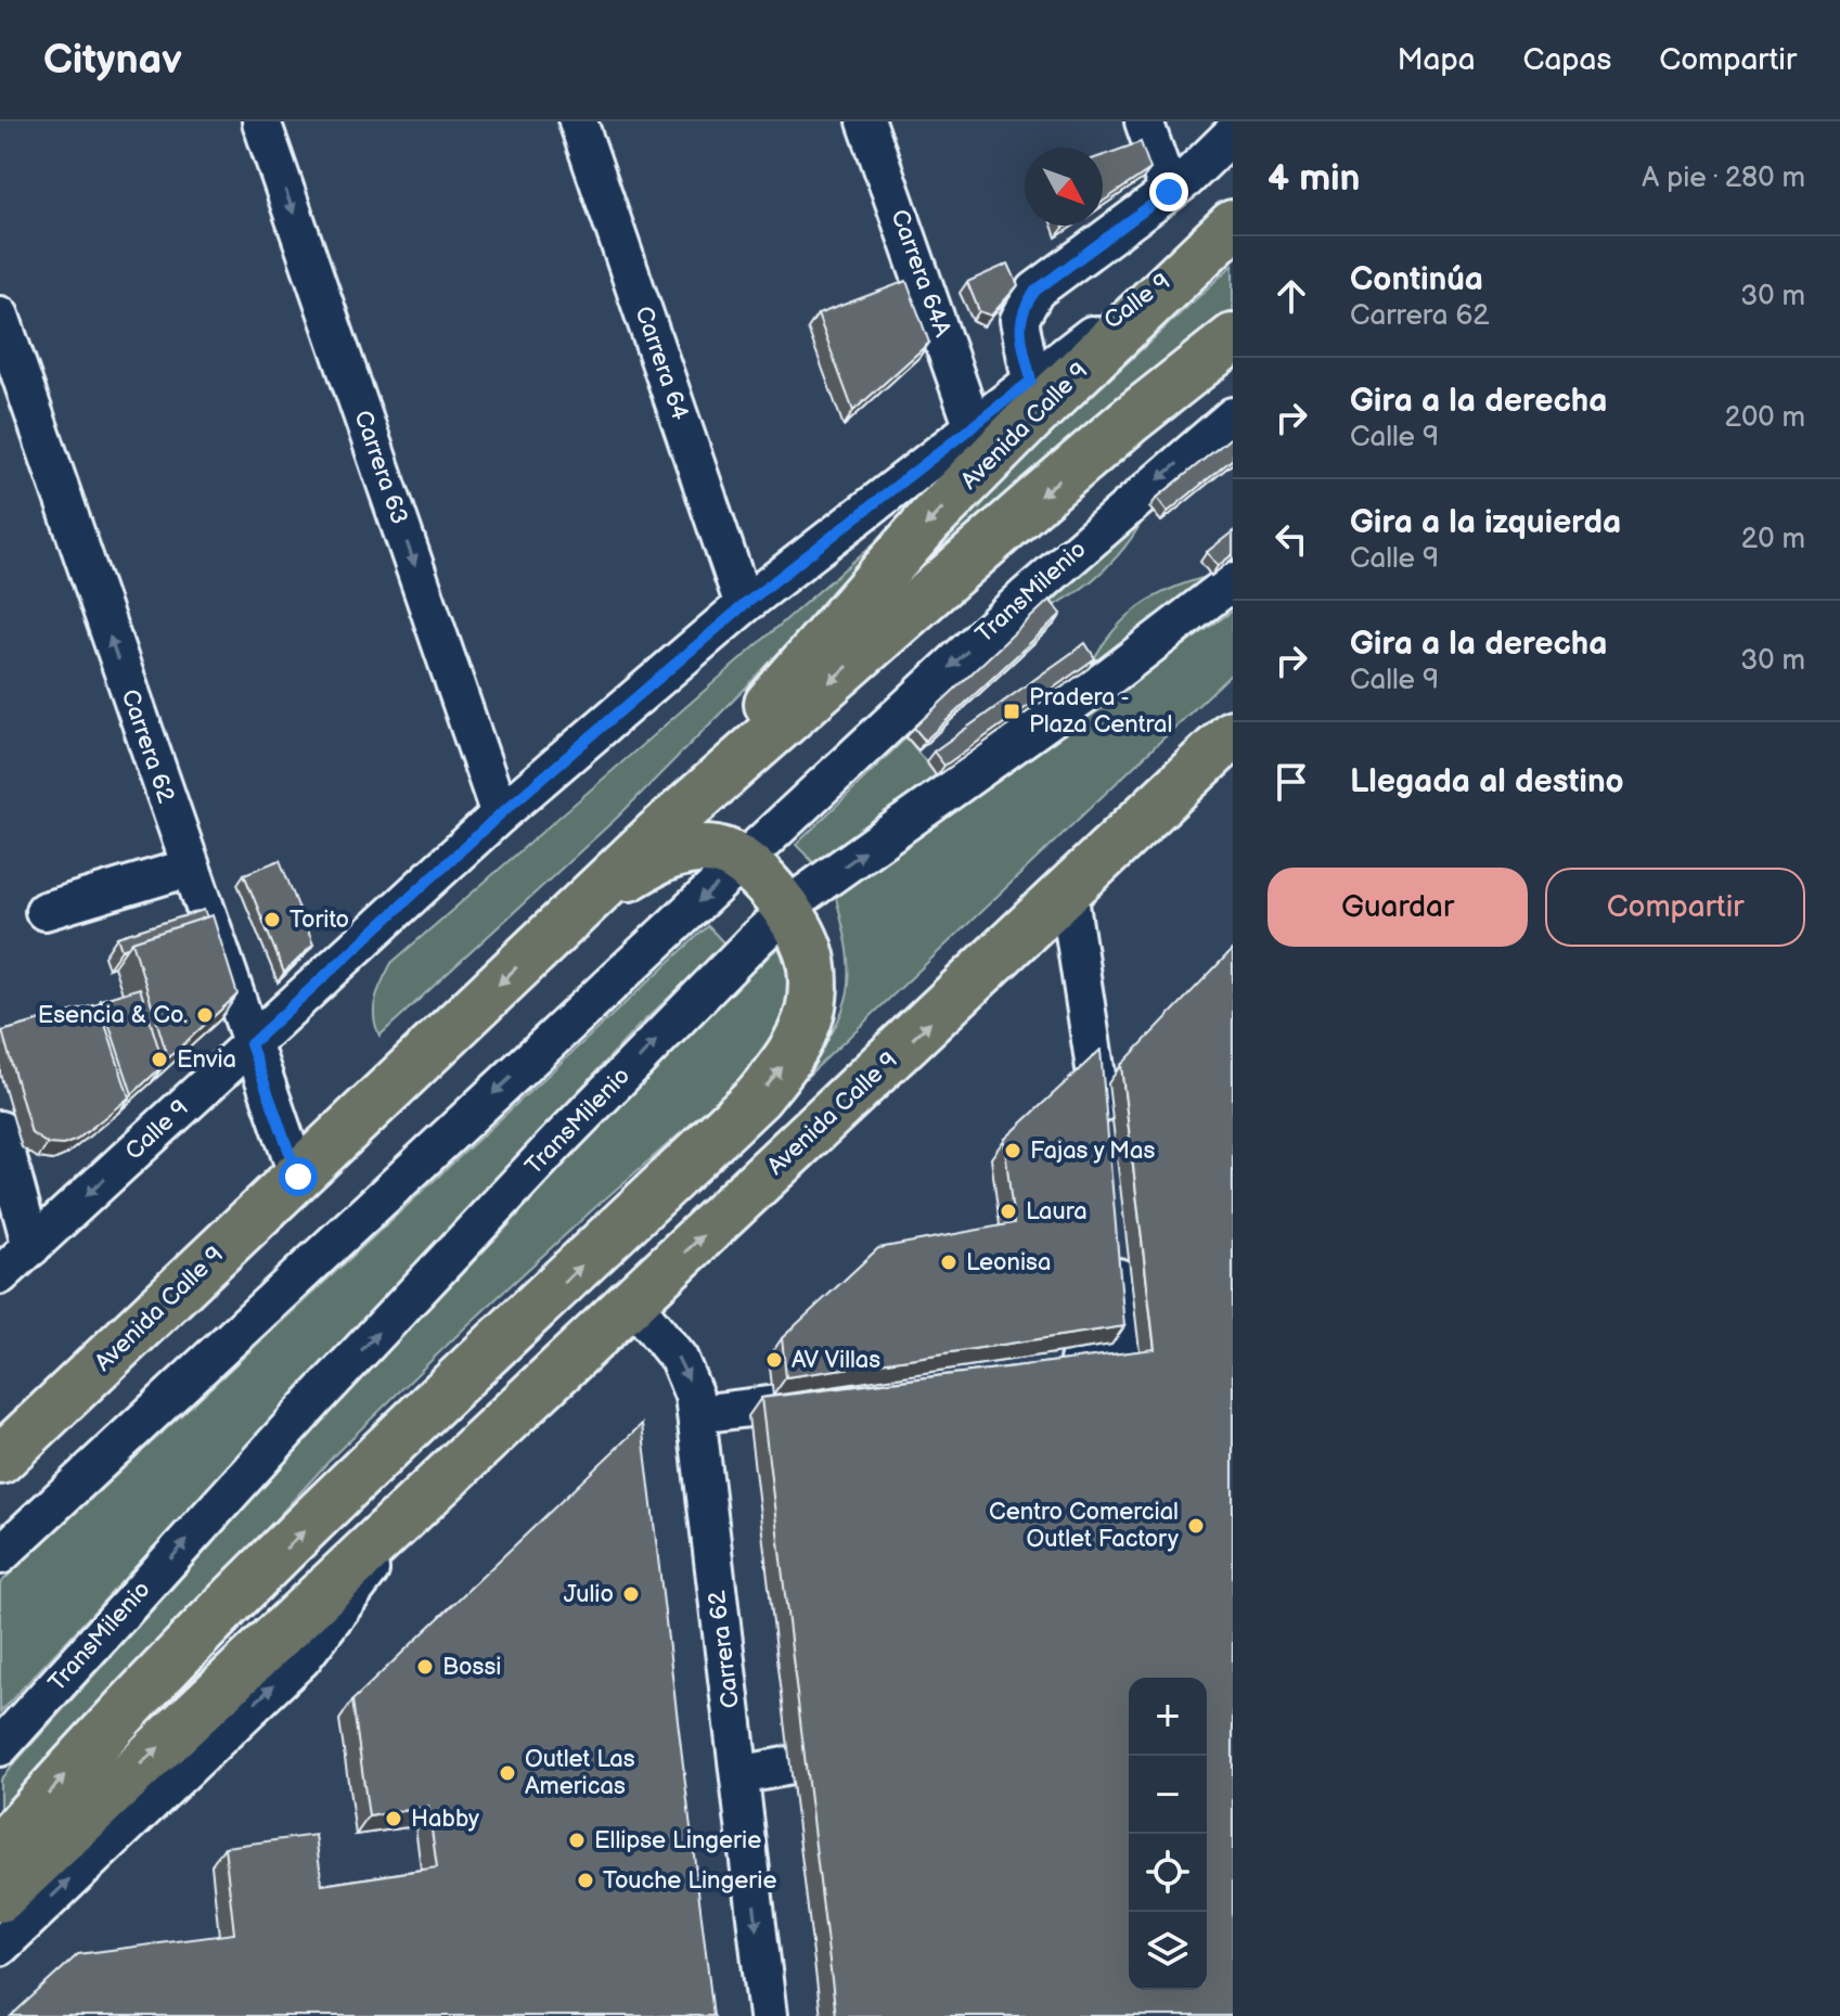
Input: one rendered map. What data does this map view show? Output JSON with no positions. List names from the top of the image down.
{
  "streets": {
    "highway": ["Avenida Calle 9"],
    "street": [
      "Carrera 64A",
      "Calle 9",
      "Carrera 64",
      "Carrera 63",
      "TransMilenio",
      "Carrera 62"
    ]
  },
  "crossings": [
    ["Carrera 64A", "Calle 9"],
    ["Calle 9", "Carrera 64"],
    ["Calle 9", "Avenida Calle 9"],
    ["Calle 9", "Carrera 63"],
    ["Calle 9", "Carrera 62"],
    ["Avenida Calle 9", "Carrera 62"]
  ],
  "one_way": ["Carrera 63"],
  "places": {
    "transit": ["Pradera - Plaza Central"],
    "other": [
      "Torito",
      "Esencia & Co.",
      "Envia",
      "Fajas y Mas",
      "Laura",
      "Leonisa",
      "AV Villas",
      "Centro Comercial Outlet Factory",
      "Julio",
      "Bossi",
      "Outlet Las Americas",
      "Habby",
      "Ellipse Lingerie",
      "Touche Lingerie"
    ]
  },
  "north": "bottom right",
  "page": {
    "header": "Citynav",
    "nav": ["Mapa", "Capas", "Compartir"],
    "heading": ["4 min", "A pie · 280 m"],
    "list": [
      ["Continúa", "Carrera 62", "30 m"],
      ["Gira a la derecha", "Calle 9", "200 m"],
      ["Gira a la izquierda", "Calle 9", "20 m"],
      ["Gira a la derecha", "Calle 9", "30 m"],
      "Llegada al destino"
    ],
    "buttons": ["Guardar", "Compartir"],
    "map_buttons": ["+", "−"]
  }
}
